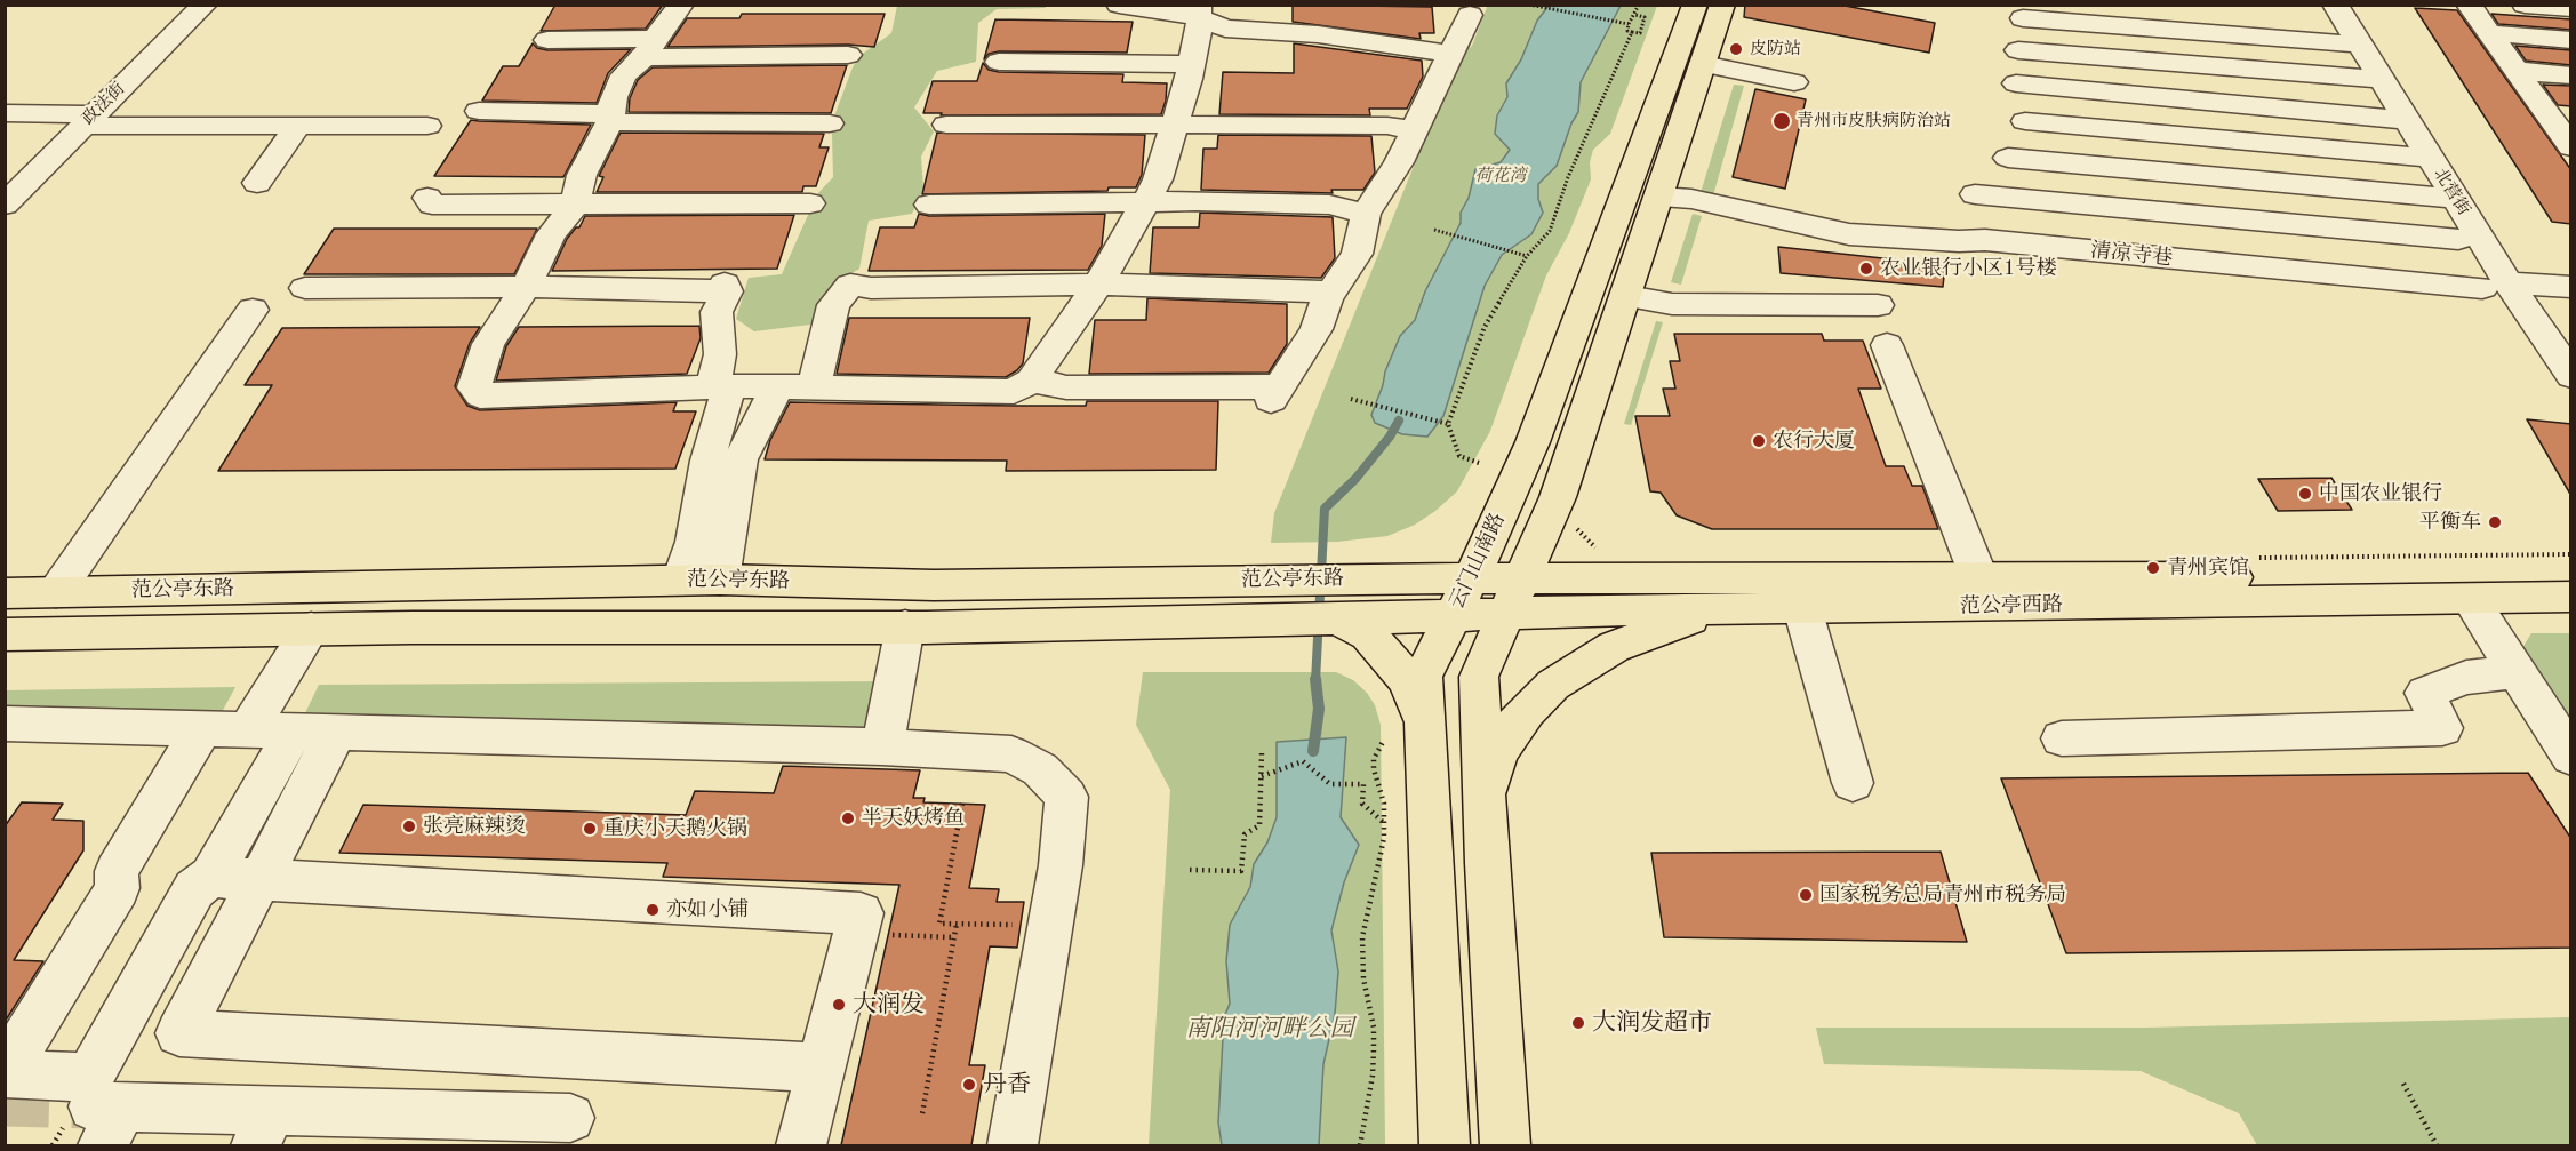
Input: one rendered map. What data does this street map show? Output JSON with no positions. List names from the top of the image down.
{
  "streets": {
    "main road": ["云门山南路", "范公亭东路", "范公亭西路"],
    "street": ["政法街", "北营街", "清凉寺巷"]
  },
  "crossings": [
    ["北营街", "清凉寺巷"],
    ["清凉寺巷", "云门山南路"],
    ["云门山南路", "范公亭东路"],
    ["云门山南路", "范公亭西路"],
    ["范公亭东路", "范公亭西路"]
  ],
  "parks": ["荷花湾", "南阳河河畔公园"],
  "places": [
    "皮防站",
    "青州市皮肤病防治站",
    "农业银行小区1号楼",
    "农行大厦",
    "中国农业银行",
    "平衡车",
    "青州宾馆",
    "半天妖烤鱼",
    "张亮麻辣烫",
    "重庆小天鹅火锅",
    "国家税务总局青州市税务局",
    "亦如小铺",
    "大润发",
    "大润发超市",
    "丹香"
  ]
}
